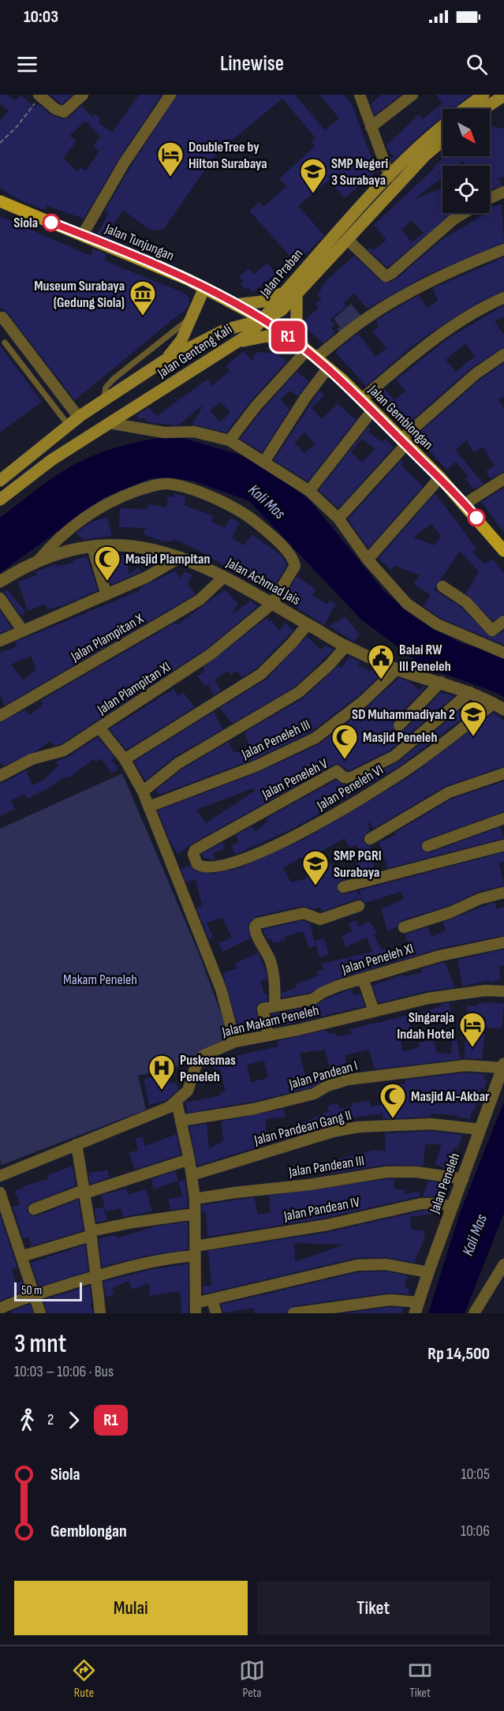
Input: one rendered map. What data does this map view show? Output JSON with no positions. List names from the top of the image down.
{
  "streets": {
    "main road": [
      "Jalan Tunjungan",
      "Jalan Praban",
      "Jalan Genteng Kali",
      "Jalan Gemblongan"
    ],
    "street": [
      "Jalan Achmad Jais",
      "Jalan Plampitan X",
      "Jalan Plampitan XI",
      "Jalan Peneleh III",
      "Jalan Peneleh V",
      "Jalan Peneleh VI",
      "Jalan Peneleh XI",
      "Jalan Makam Peneleh",
      "Jalan Pandean I",
      "Jalan Pandean Gang II",
      "Jalan Pandean III",
      "Jalan Peneleh",
      "Jalan Pandean IV"
    ]
  },
  "crossings": [
    ["Jalan Tunjungan", "Jalan Praban"],
    ["Jalan Tunjungan", "Jalan Genteng Kali"],
    ["Jalan Tunjungan", "Jalan Gemblongan"],
    ["Jalan Praban", "Jalan Genteng Kali"],
    ["Jalan Praban", "Jalan Gemblongan"],
    ["Jalan Genteng Kali", "Jalan Gemblongan"],
    ["Jalan Achmad Jais", "Jalan Plampitan X"],
    ["Jalan Achmad Jais", "Jalan Plampitan XI"],
    ["Jalan Achmad Jais", "Jalan Peneleh III"],
    ["Jalan Achmad Jais", "Jalan Peneleh V"],
    ["Jalan Achmad Jais", "Jalan Peneleh VI"],
    ["Jalan Peneleh V", "Jalan Peneleh VI"],
    ["Jalan Peneleh XI", "Jalan Makam Peneleh"],
    ["Jalan Pandean I", "Jalan Peneleh"],
    ["Jalan Pandean Gang II", "Jalan Peneleh"],
    ["Jalan Pandean III", "Jalan Peneleh"],
    ["Jalan Peneleh", "Jalan Pandean IV"]
  ],
  "water": ["Kali Mas"],
  "parks": ["Makam Peneleh"],
  "places": {
    "hotel": ["DoubleTree by Hilton Surabaya", "Singaraja Indah Hotel"],
    "school or university": ["SMP Negeri 3 Surabaya", "SD Muhammadiyah 2", "SMP PGRI Surabaya"],
    "other": ["Siola"],
    "museum": ["Museum Surabaya (Gedung Siola)"],
    "mosque": ["Masjid Plampitan", "Masjid Peneleh", "Masjid Al-Akbar"],
    "public building": ["Balai RW III Peneleh"],
    "hospital": ["Puskesmas Peneleh"]
  },
  "lines": ["bus line R1"],
  "scale_bar": "50 m",
  "north": "bottom right",
  "page": {
    "status": "10:03",
    "header": "Linewise",
    "on_map": "R1",
    "scale": "50 m",
    "heading": ["3 mnt", "10:03 – 10:06 · Bus", "Rp 14,500"],
    "legs": ["2", "R1"],
    "list": [
      {
        "name": "Siola",
        "value": "10:05"
      },
      {
        "name": "Gemblongan",
        "value": "10:06"
      }
    ],
    "buttons": ["Mulai", "Tiket"],
    "tabs": ["Rute", "Peta", "Tiket"]
  }
}
